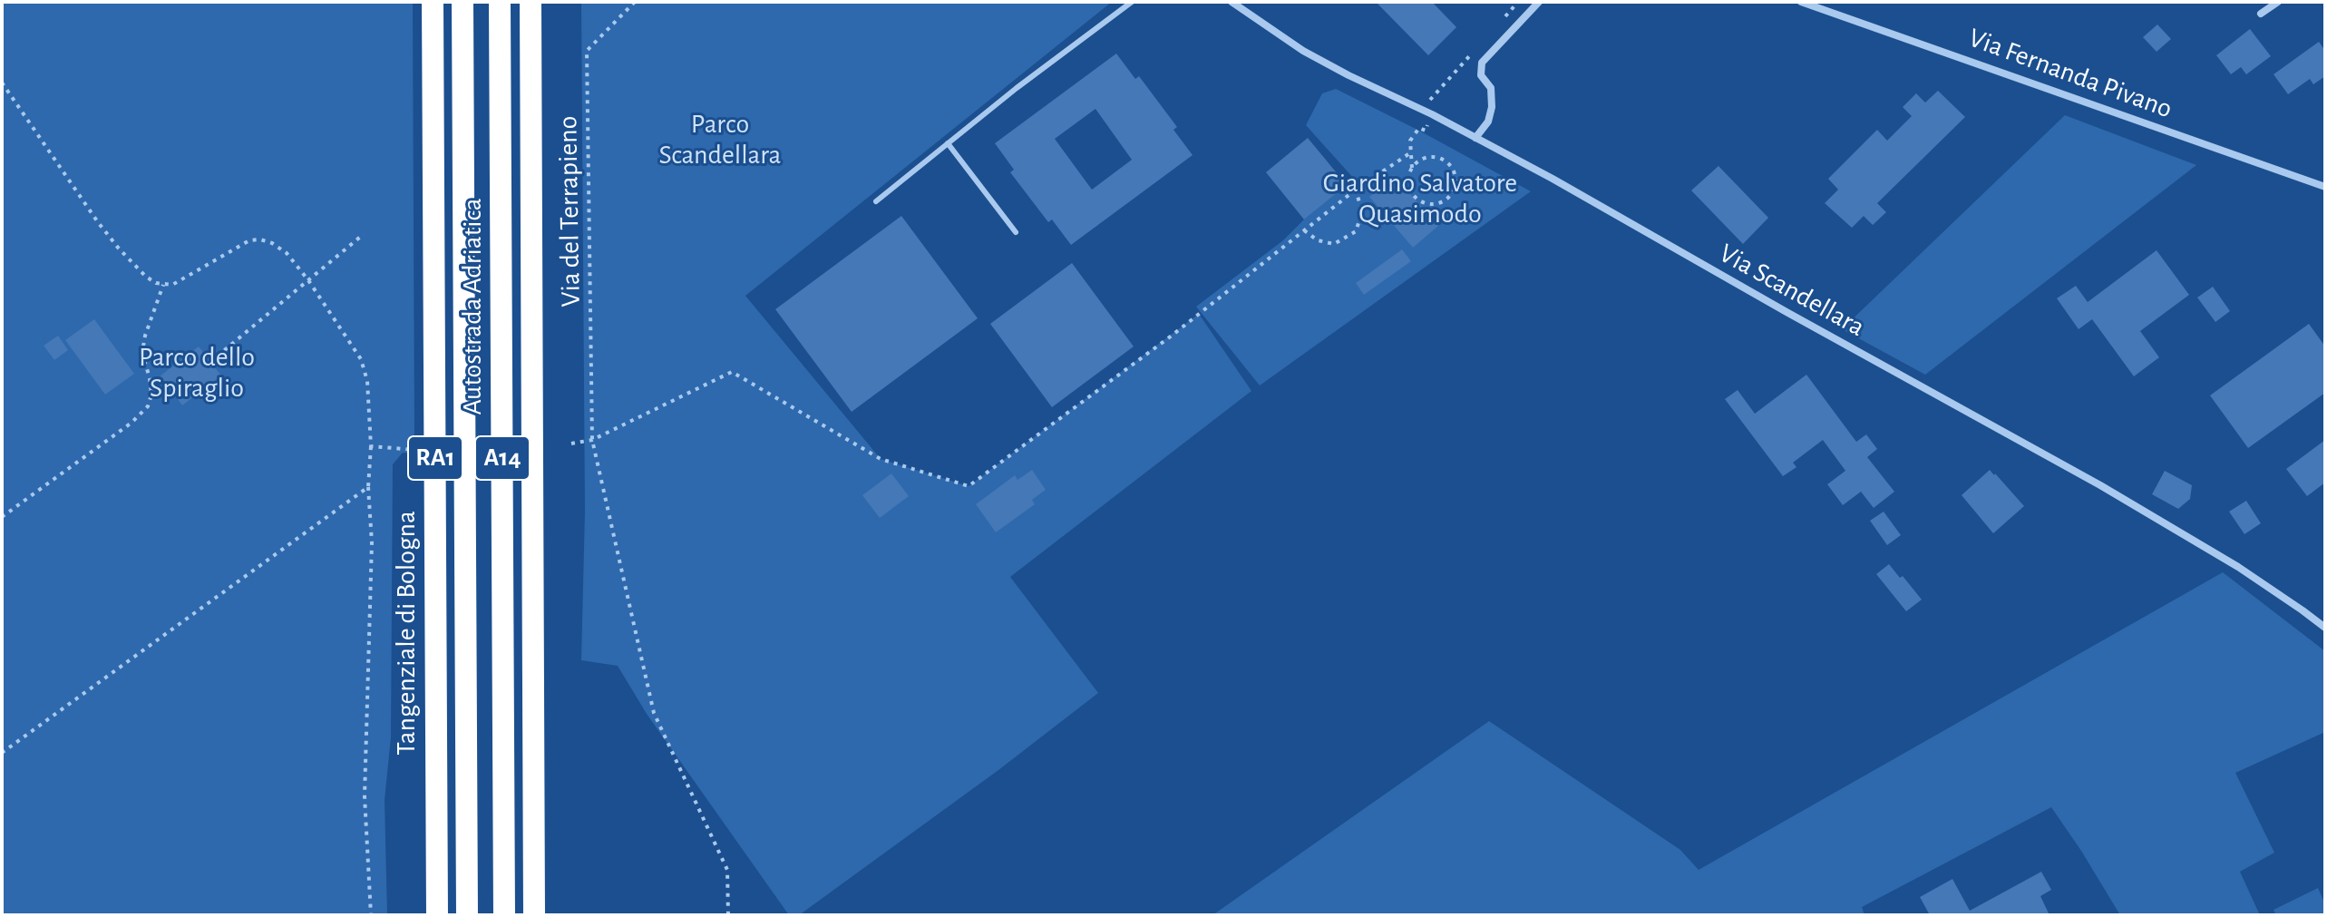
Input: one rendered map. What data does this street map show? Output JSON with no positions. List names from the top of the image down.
{
  "streets": {
    "highway": [
      "Autostrada Adriatica",
      "RA1",
      "A14",
      "Tangenziale di Bologna"
    ],
    "street": ["Via Fernanda Pivano", "Via Scandellara"],
    "path": ["Via del Terrapieno"]
  },
  "parks": ["Parco Scandellara", "Giardino Salvatore Quasimodo", "Parco dello Spiraglio"]
}
